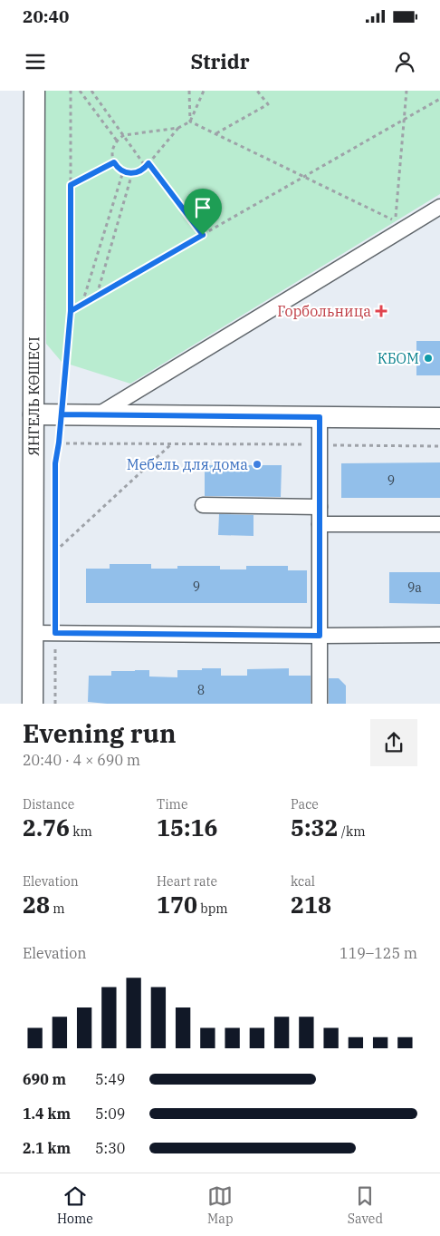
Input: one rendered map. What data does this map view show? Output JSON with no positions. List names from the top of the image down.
{
  "streets": {
    "street": ["ЯНГЕЛЬ КӨШЕСІ"]
  },
  "places": {
    "health": ["Горбольница"],
    "other": ["КБОМ", "Мебель для дома"]
  },
  "house_numbers": [
    "9",
    "9",
    "9а",
    "8"
  ],
  "page": {
    "status": "20:40",
    "header": "Stridr",
    "heading": ["Evening run", "20:40 · 4 × 690 m"],
    "stats": [
      ["Distance", "2.76 km"],
      ["Time", "15:16"],
      ["Pace", "5:32 /km"],
      ["Elevation", "28 m"],
      ["Heart rate", "170 bpm"],
      ["kcal", "218"]
    ],
    "chart": ["Elevation", "119–125 m"],
    "list": [
      {
        "name": "690 m",
        "note": "5:49"
      },
      {
        "name": "1.4 km",
        "note": "5:09"
      },
      {
        "name": "2.1 km",
        "note": "5:30"
      }
    ],
    "tabs": ["Home", "Map", "Saved"]
  }
}
